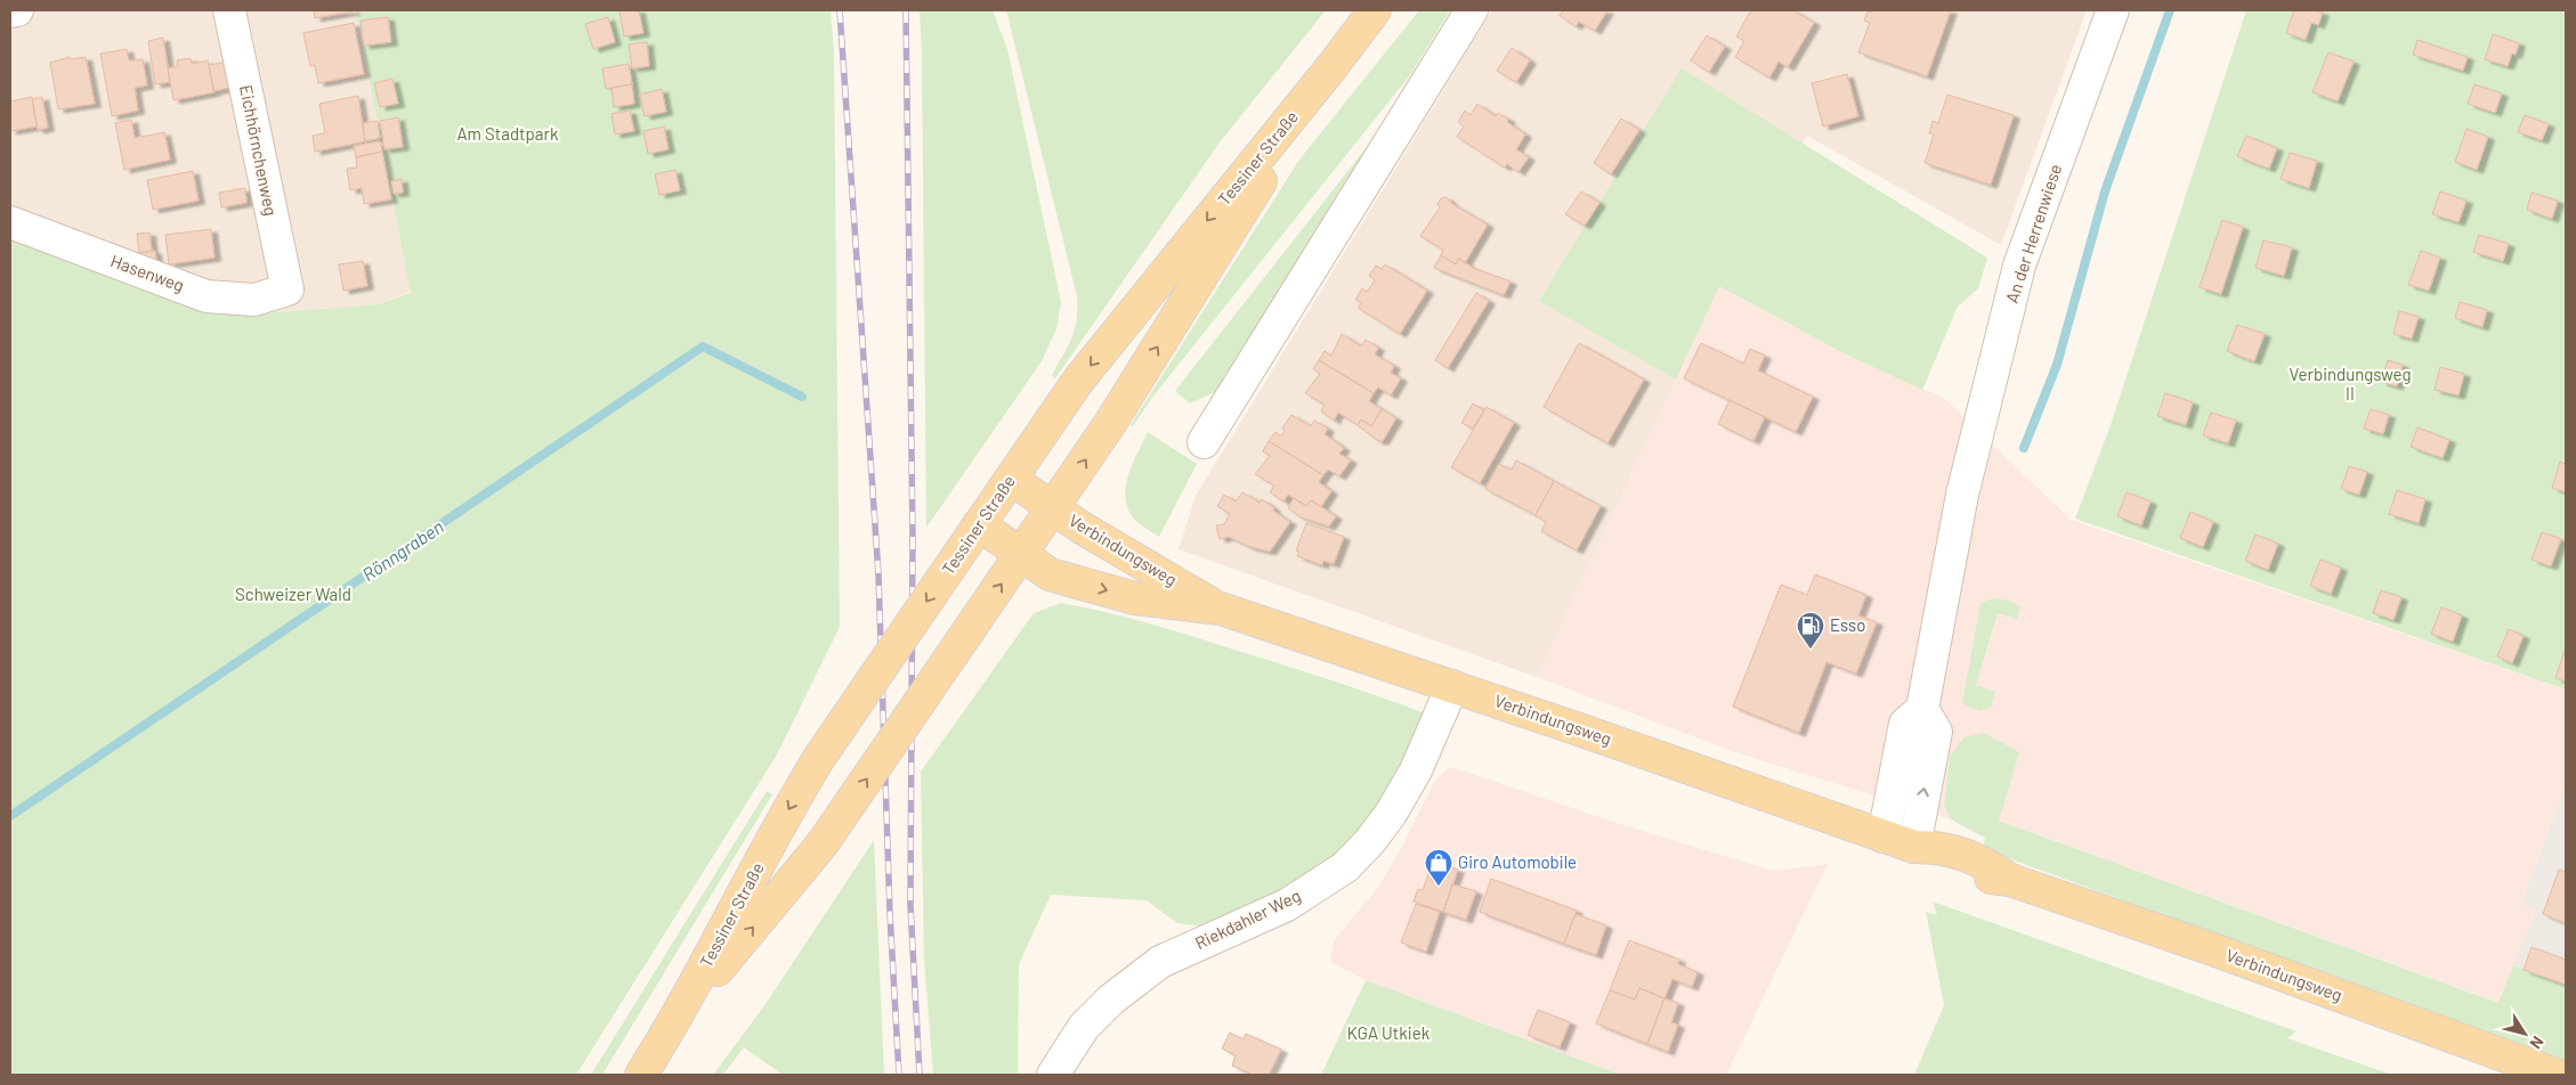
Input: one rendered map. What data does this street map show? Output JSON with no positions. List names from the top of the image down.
{
  "streets": {
    "main road": ["Tessiner Straße", "Verbindungsweg"],
    "street": [
      "Eichhörnchenweg",
      "An der Herrenwiese",
      "Hasenweg",
      "Riekdahler Weg"
    ]
  },
  "crossings": [
    ["Eichhörnchenweg", "Hasenweg"],
    ["Tessiner Straße", "Verbindungsweg"],
    ["Verbindungsweg", "Riekdahler Weg"]
  ],
  "water": ["Rönngraben"],
  "parks": [
    "Am Stadtpark",
    "Verbindungsweg II",
    "Schweizer Wald",
    "KGA Utkiek"
  ],
  "places": {
    "fuel station": ["Esso"],
    "shop": ["Giro Automobile"]
  },
  "north": "bottom right"
}
